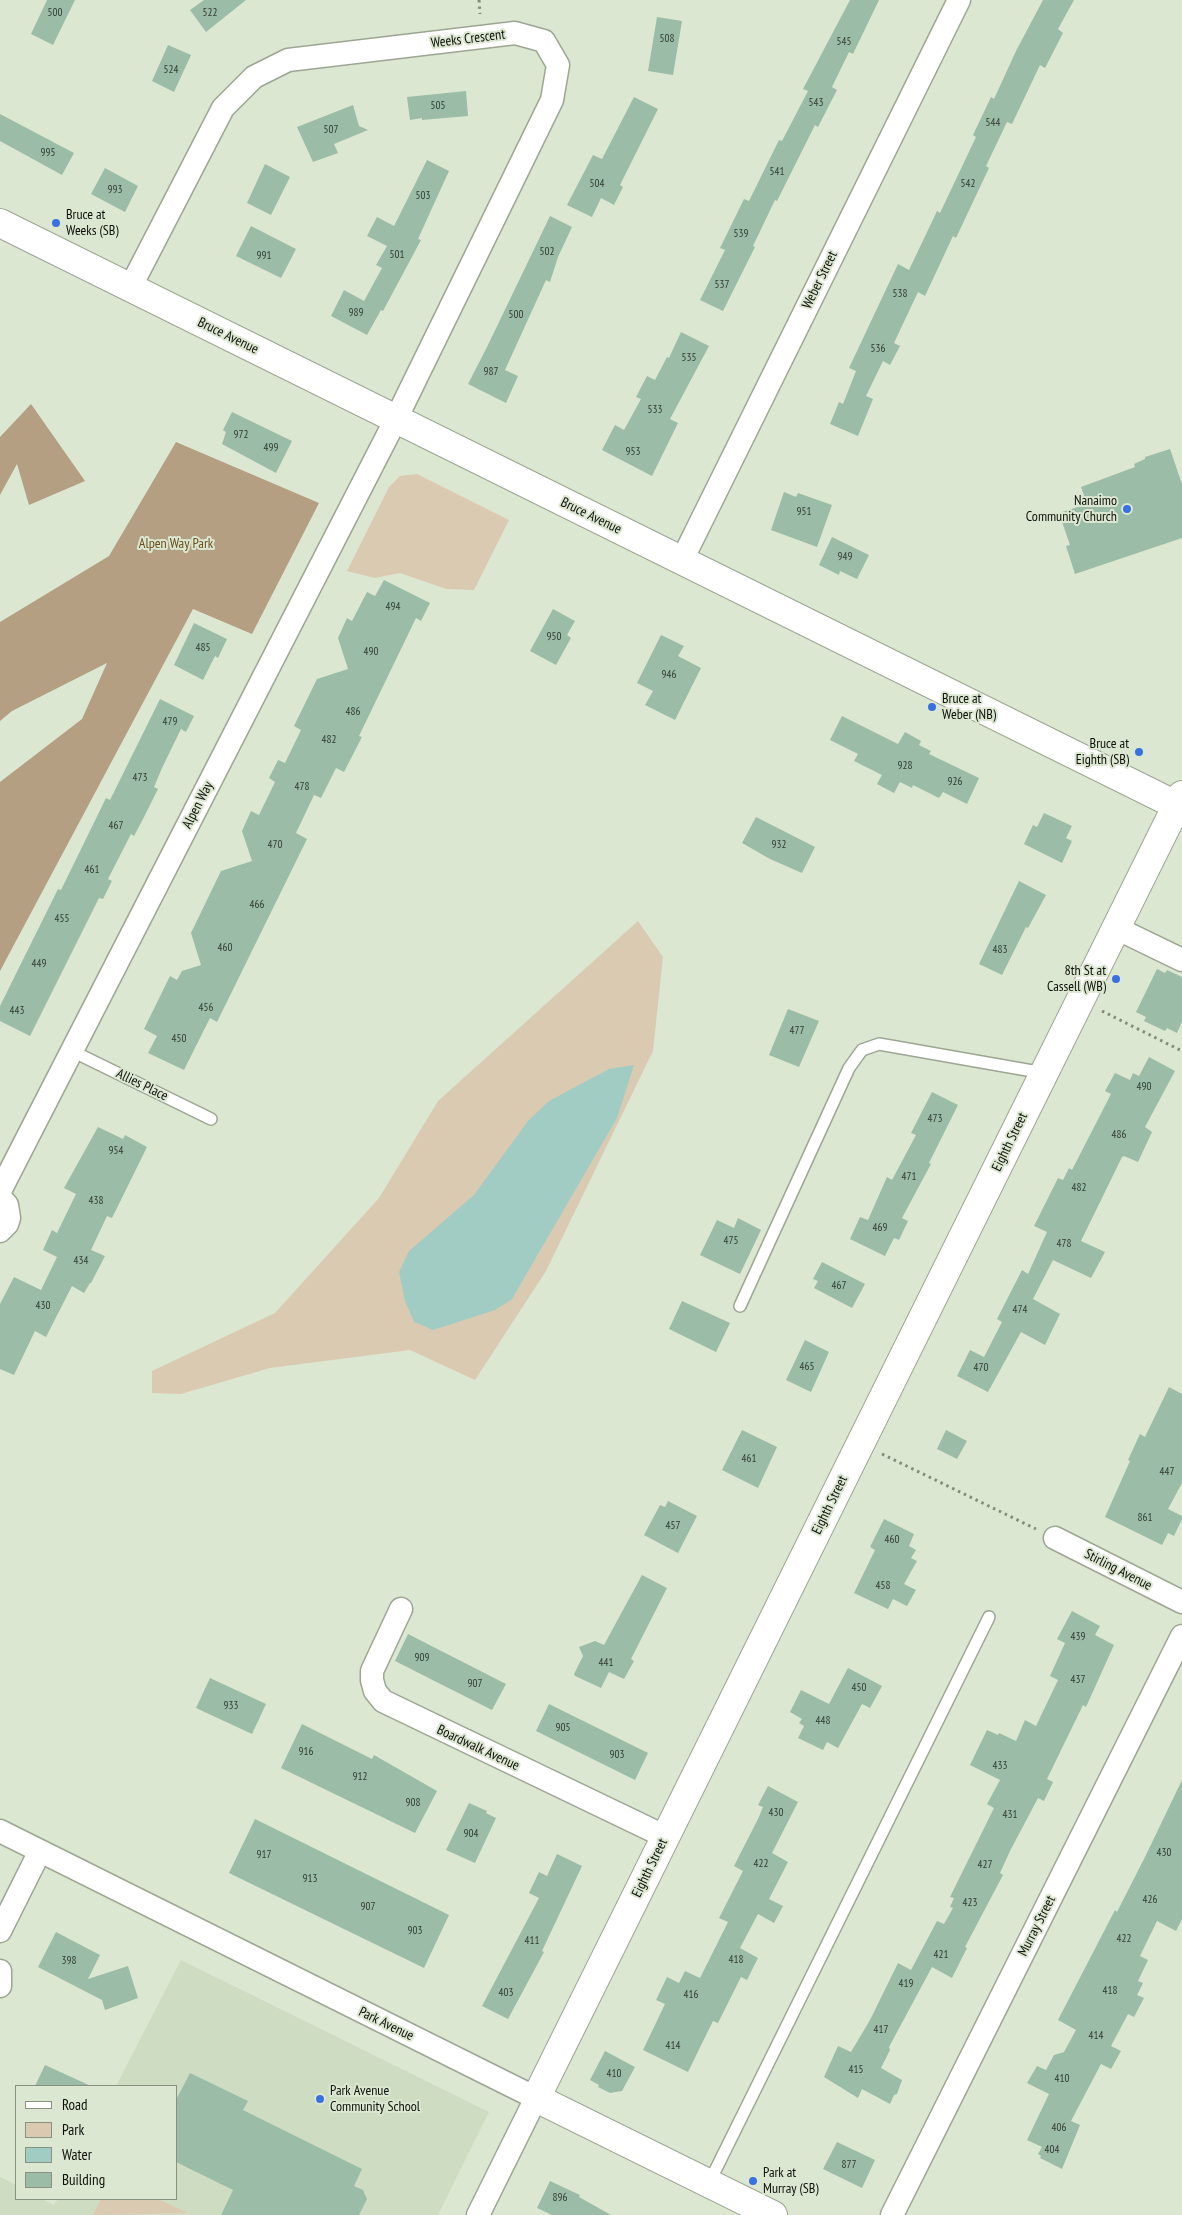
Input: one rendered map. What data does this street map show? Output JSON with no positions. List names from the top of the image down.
{
  "streets": {
    "street": [
      "Weeks Crescent",
      "Weber Street",
      "Bruce Avenue",
      "Alpen Way",
      "Eighth Street",
      "Stirling Avenue",
      "Boardwalk Avenue",
      "Murray Street",
      "Park Avenue"
    ],
    "lane": ["Allies Place"]
  },
  "crossings": [
    ["Weeks Crescent", "Bruce Avenue"],
    ["Weeks Crescent", "Alpen Way"],
    ["Weber Street", "Bruce Avenue"],
    ["Bruce Avenue", "Alpen Way"],
    ["Bruce Avenue", "Eighth Street"],
    ["Alpen Way", "Allies Place"],
    ["Eighth Street", "Boardwalk Avenue"],
    ["Eighth Street", "Park Avenue"]
  ],
  "parks": ["Alpen Way Park"],
  "places": [
    "Bruce at Weeks (SB)",
    "Nanaimo Community Church",
    "Bruce at Weber (NB)",
    "Bruce at Eighth (SB)",
    "8th St at Cassell (WB)",
    "Park Avenue Community School",
    "Park at Murray (SB)"
  ],
  "house_numbers": [
    "500",
    "522",
    "508",
    "545",
    "524",
    "543",
    "505",
    "544",
    "507",
    "995",
    "541",
    "504",
    "542",
    "993",
    "503",
    "539",
    "502",
    "501",
    "991",
    "537",
    "538",
    "989",
    "500",
    "536",
    "535",
    "987",
    "533",
    "972",
    "499",
    "953",
    "951",
    "949",
    "494",
    "950",
    "485",
    "490",
    "946",
    "486",
    "479",
    "482",
    "928",
    "473",
    "926",
    "478",
    "467",
    "470",
    "932",
    "461",
    "466",
    "455",
    "460",
    "483",
    "449",
    "456",
    "443",
    "477",
    "450",
    "490",
    "473",
    "486",
    "954",
    "471",
    "482",
    "438",
    "469",
    "475",
    "478",
    "434",
    "467",
    "430",
    "474",
    "465",
    "470",
    "461",
    "447",
    "861",
    "457",
    "460",
    "458",
    "439",
    "909",
    "441",
    "437",
    "907",
    "450",
    "933",
    "448",
    "905",
    "916",
    "903",
    "433",
    "912",
    "908",
    "430",
    "431",
    "904",
    "430",
    "917",
    "422",
    "427",
    "913",
    "426",
    "423",
    "907",
    "903",
    "422",
    "411",
    "421",
    "418",
    "398",
    "419",
    "418",
    "403",
    "416",
    "417",
    "414",
    "414",
    "415",
    "410",
    "410",
    "406",
    "404",
    "877",
    "896"
  ],
  "legend": [
    "Road",
    "Park",
    "Water",
    "Building"
  ]
}
